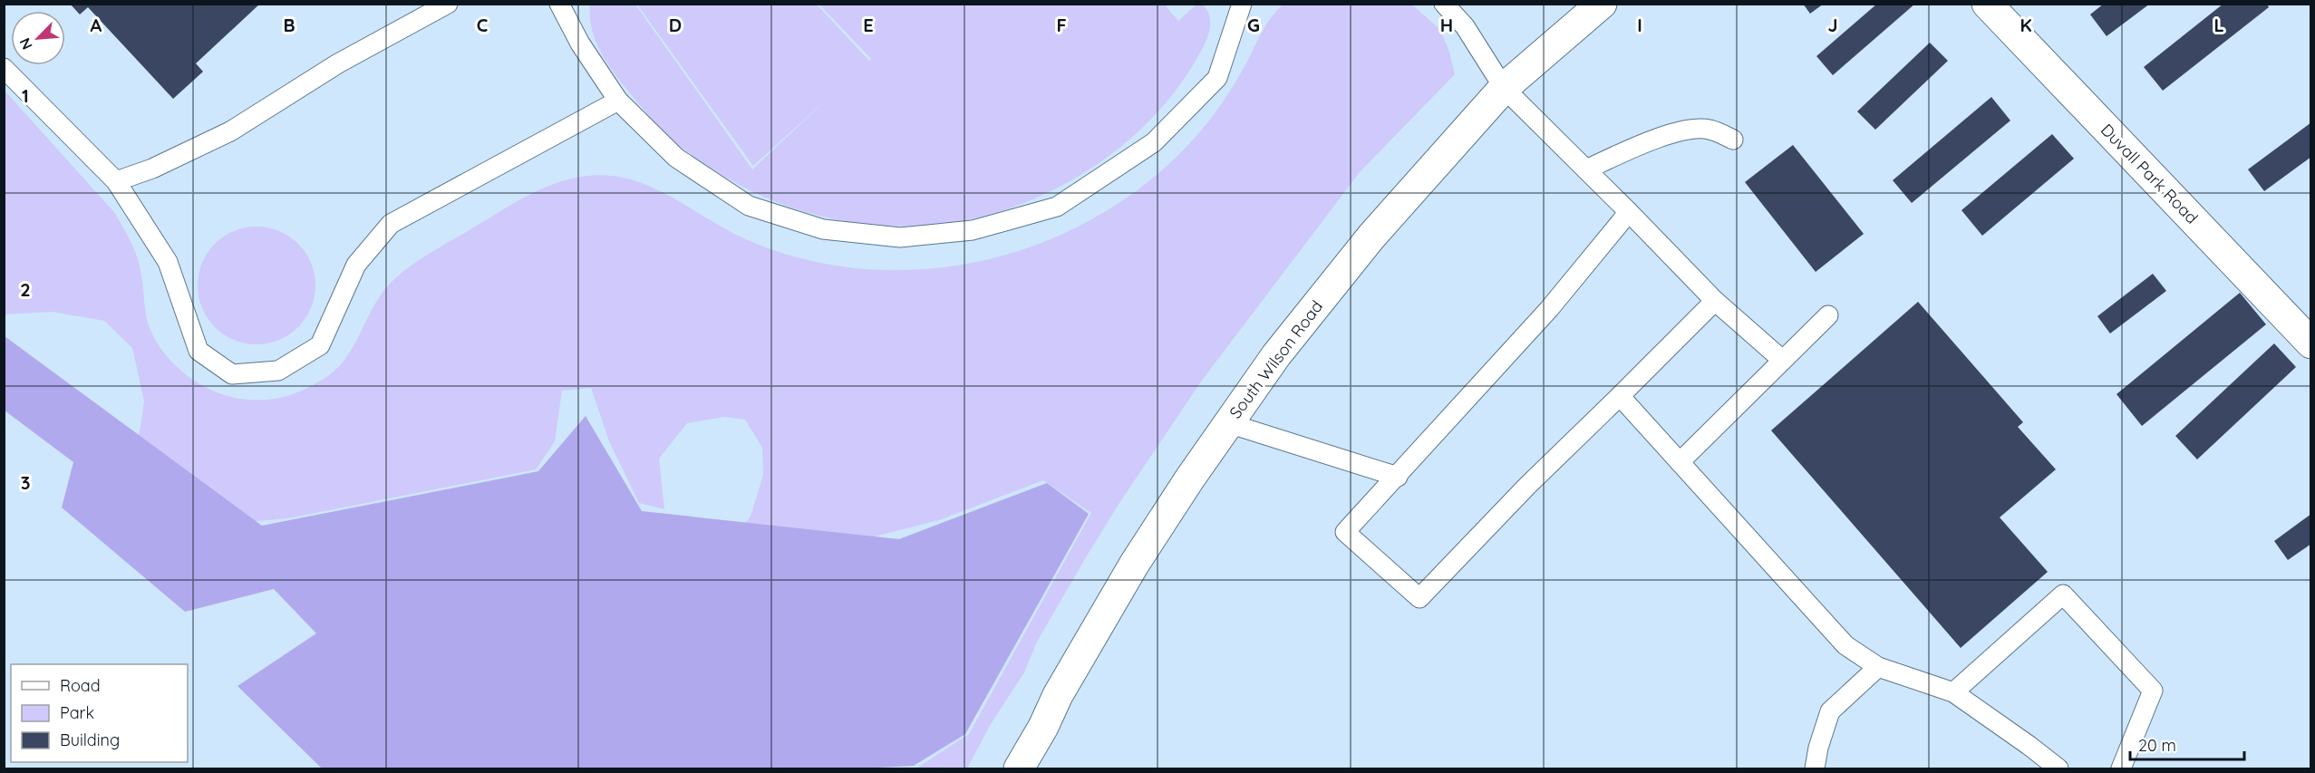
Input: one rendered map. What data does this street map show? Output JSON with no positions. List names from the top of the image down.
{
  "streets": {
    "main road": ["Duvall Park Road", "South Wilson Road"]
  },
  "legend": ["Road", "Park", "Building"],
  "scale_bar": "20 m",
  "north": "bottom left",
  "grid": {
    "columns": [
      "A",
      "B",
      "C",
      "D",
      "E",
      "F",
      "G",
      "H",
      "I",
      "J",
      "K",
      "L"
    ],
    "rows": ["1", "2", "3"]
  }
}
